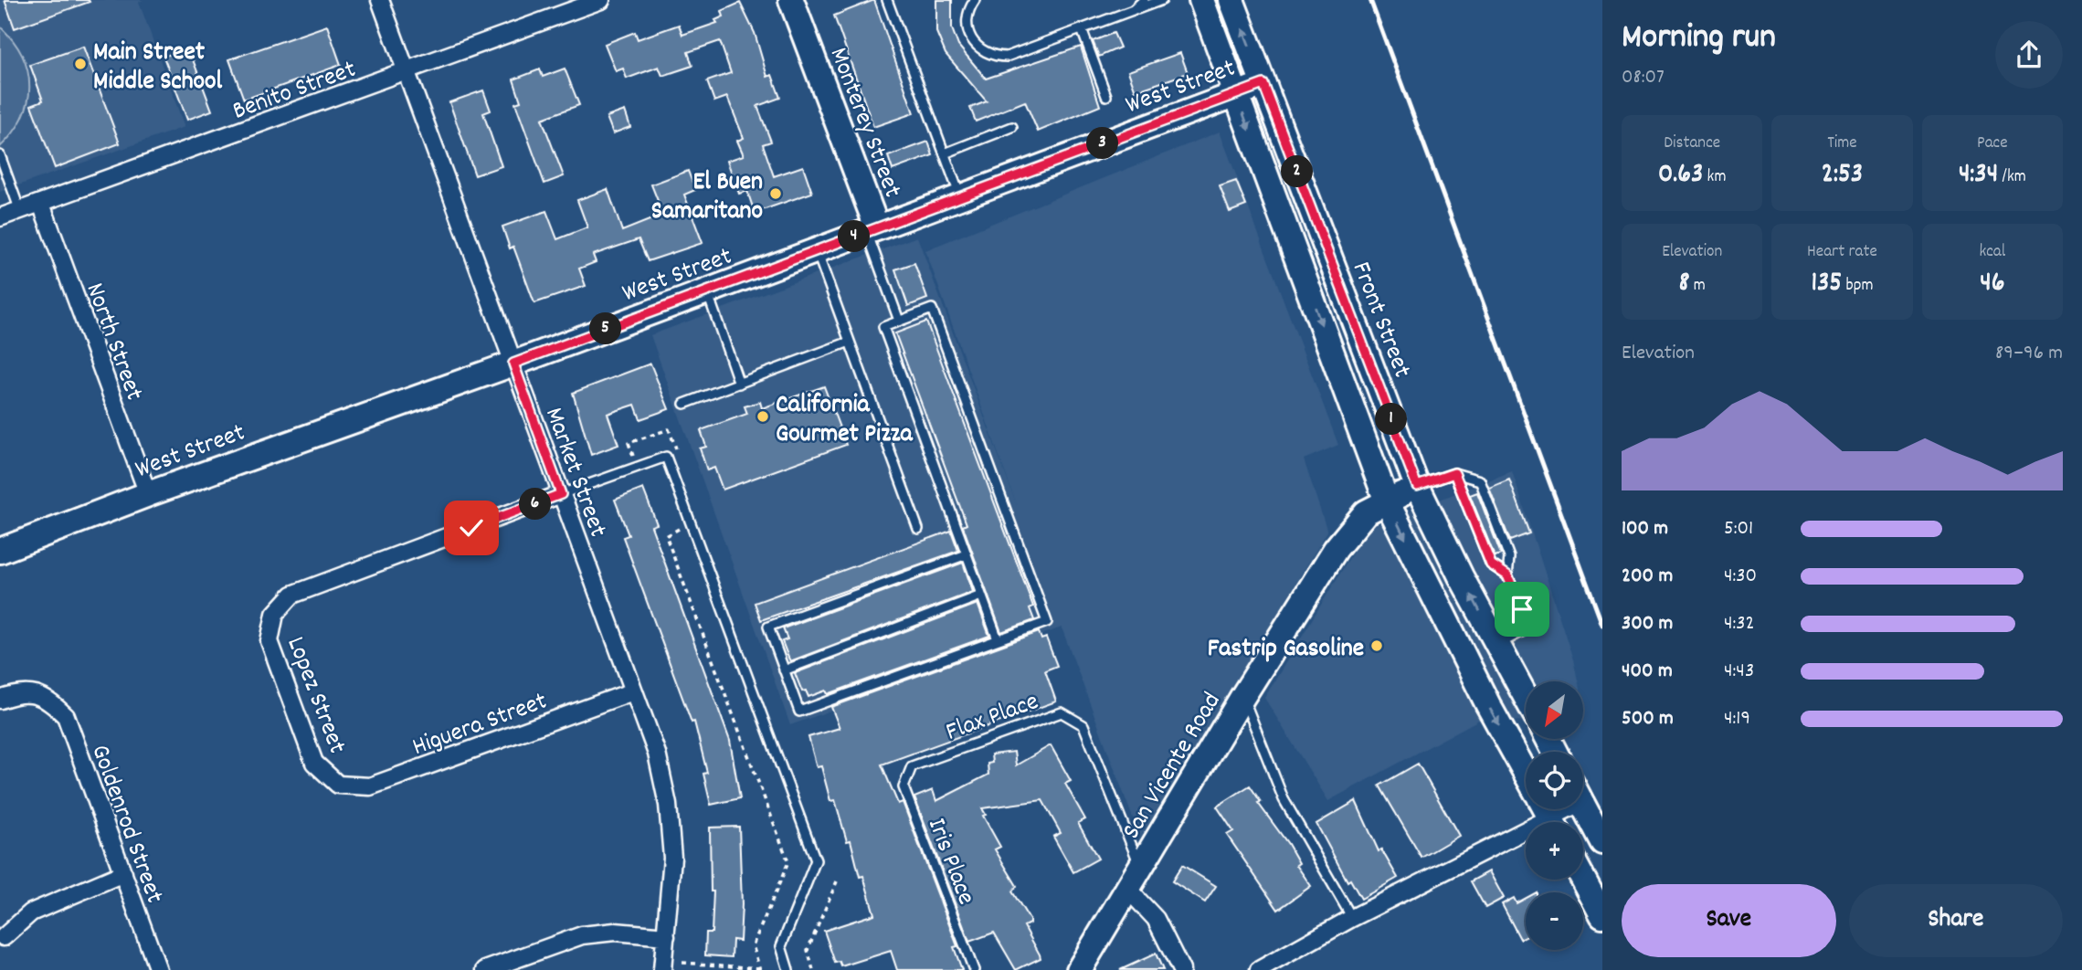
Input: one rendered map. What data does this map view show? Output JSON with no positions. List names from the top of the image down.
{
  "streets": {
    "street": [
      "West Street",
      "Benito Street",
      "Monterey Street",
      "Front Street",
      "North Street",
      "Market Street",
      "Lopez Street",
      "Higuera Street",
      "San Vicente Road",
      "Goldenrod Street"
    ],
    "lane": ["Flax Place", "Iris Place"]
  },
  "crossings": [
    ["West Street", "Monterey Street"],
    ["West Street", "Front Street"],
    ["West Street", "North Street"],
    ["West Street", "Market Street"],
    ["Benito Street", "North Street"],
    ["Benito Street", "Market Street"],
    ["Front Street", "San Vicente Road"],
    ["Market Street", "Lopez Street"],
    ["Market Street", "Higuera Street"],
    ["Lopez Street", "Higuera Street"],
    ["Flax Place", "San Vicente Road"],
    ["Flax Place", "Iris Place"]
  ],
  "places": [
    "Main Street Middle School",
    "El Buen Samaritano",
    "California Gourmet Pizza",
    "Fastrip Gasoline"
  ],
  "north": "bottom left",
  "page": {
    "heading": ["Morning run", "08:07"],
    "stats": [
      ["Distance", "0.63 km"],
      ["Time", "2:53"],
      ["Pace", "4:34 /km"],
      ["Elevation", "8 m"],
      ["Heart rate", "135 bpm"],
      ["kcal", "46"]
    ],
    "pins": [
      "3",
      "2",
      "4",
      "5",
      "1",
      "6"
    ],
    "chart": ["Elevation", "89–96 m"],
    "list": [
      {
        "name": "100 m",
        "note": "5:01"
      },
      {
        "name": "200 m",
        "note": "4:30"
      },
      {
        "name": "300 m",
        "note": "4:32"
      },
      {
        "name": "400 m",
        "note": "4:43"
      },
      {
        "name": "500 m",
        "note": "4:19"
      }
    ],
    "map_buttons": ["+", "−"],
    "buttons": ["Save", "Share"]
  }
}
